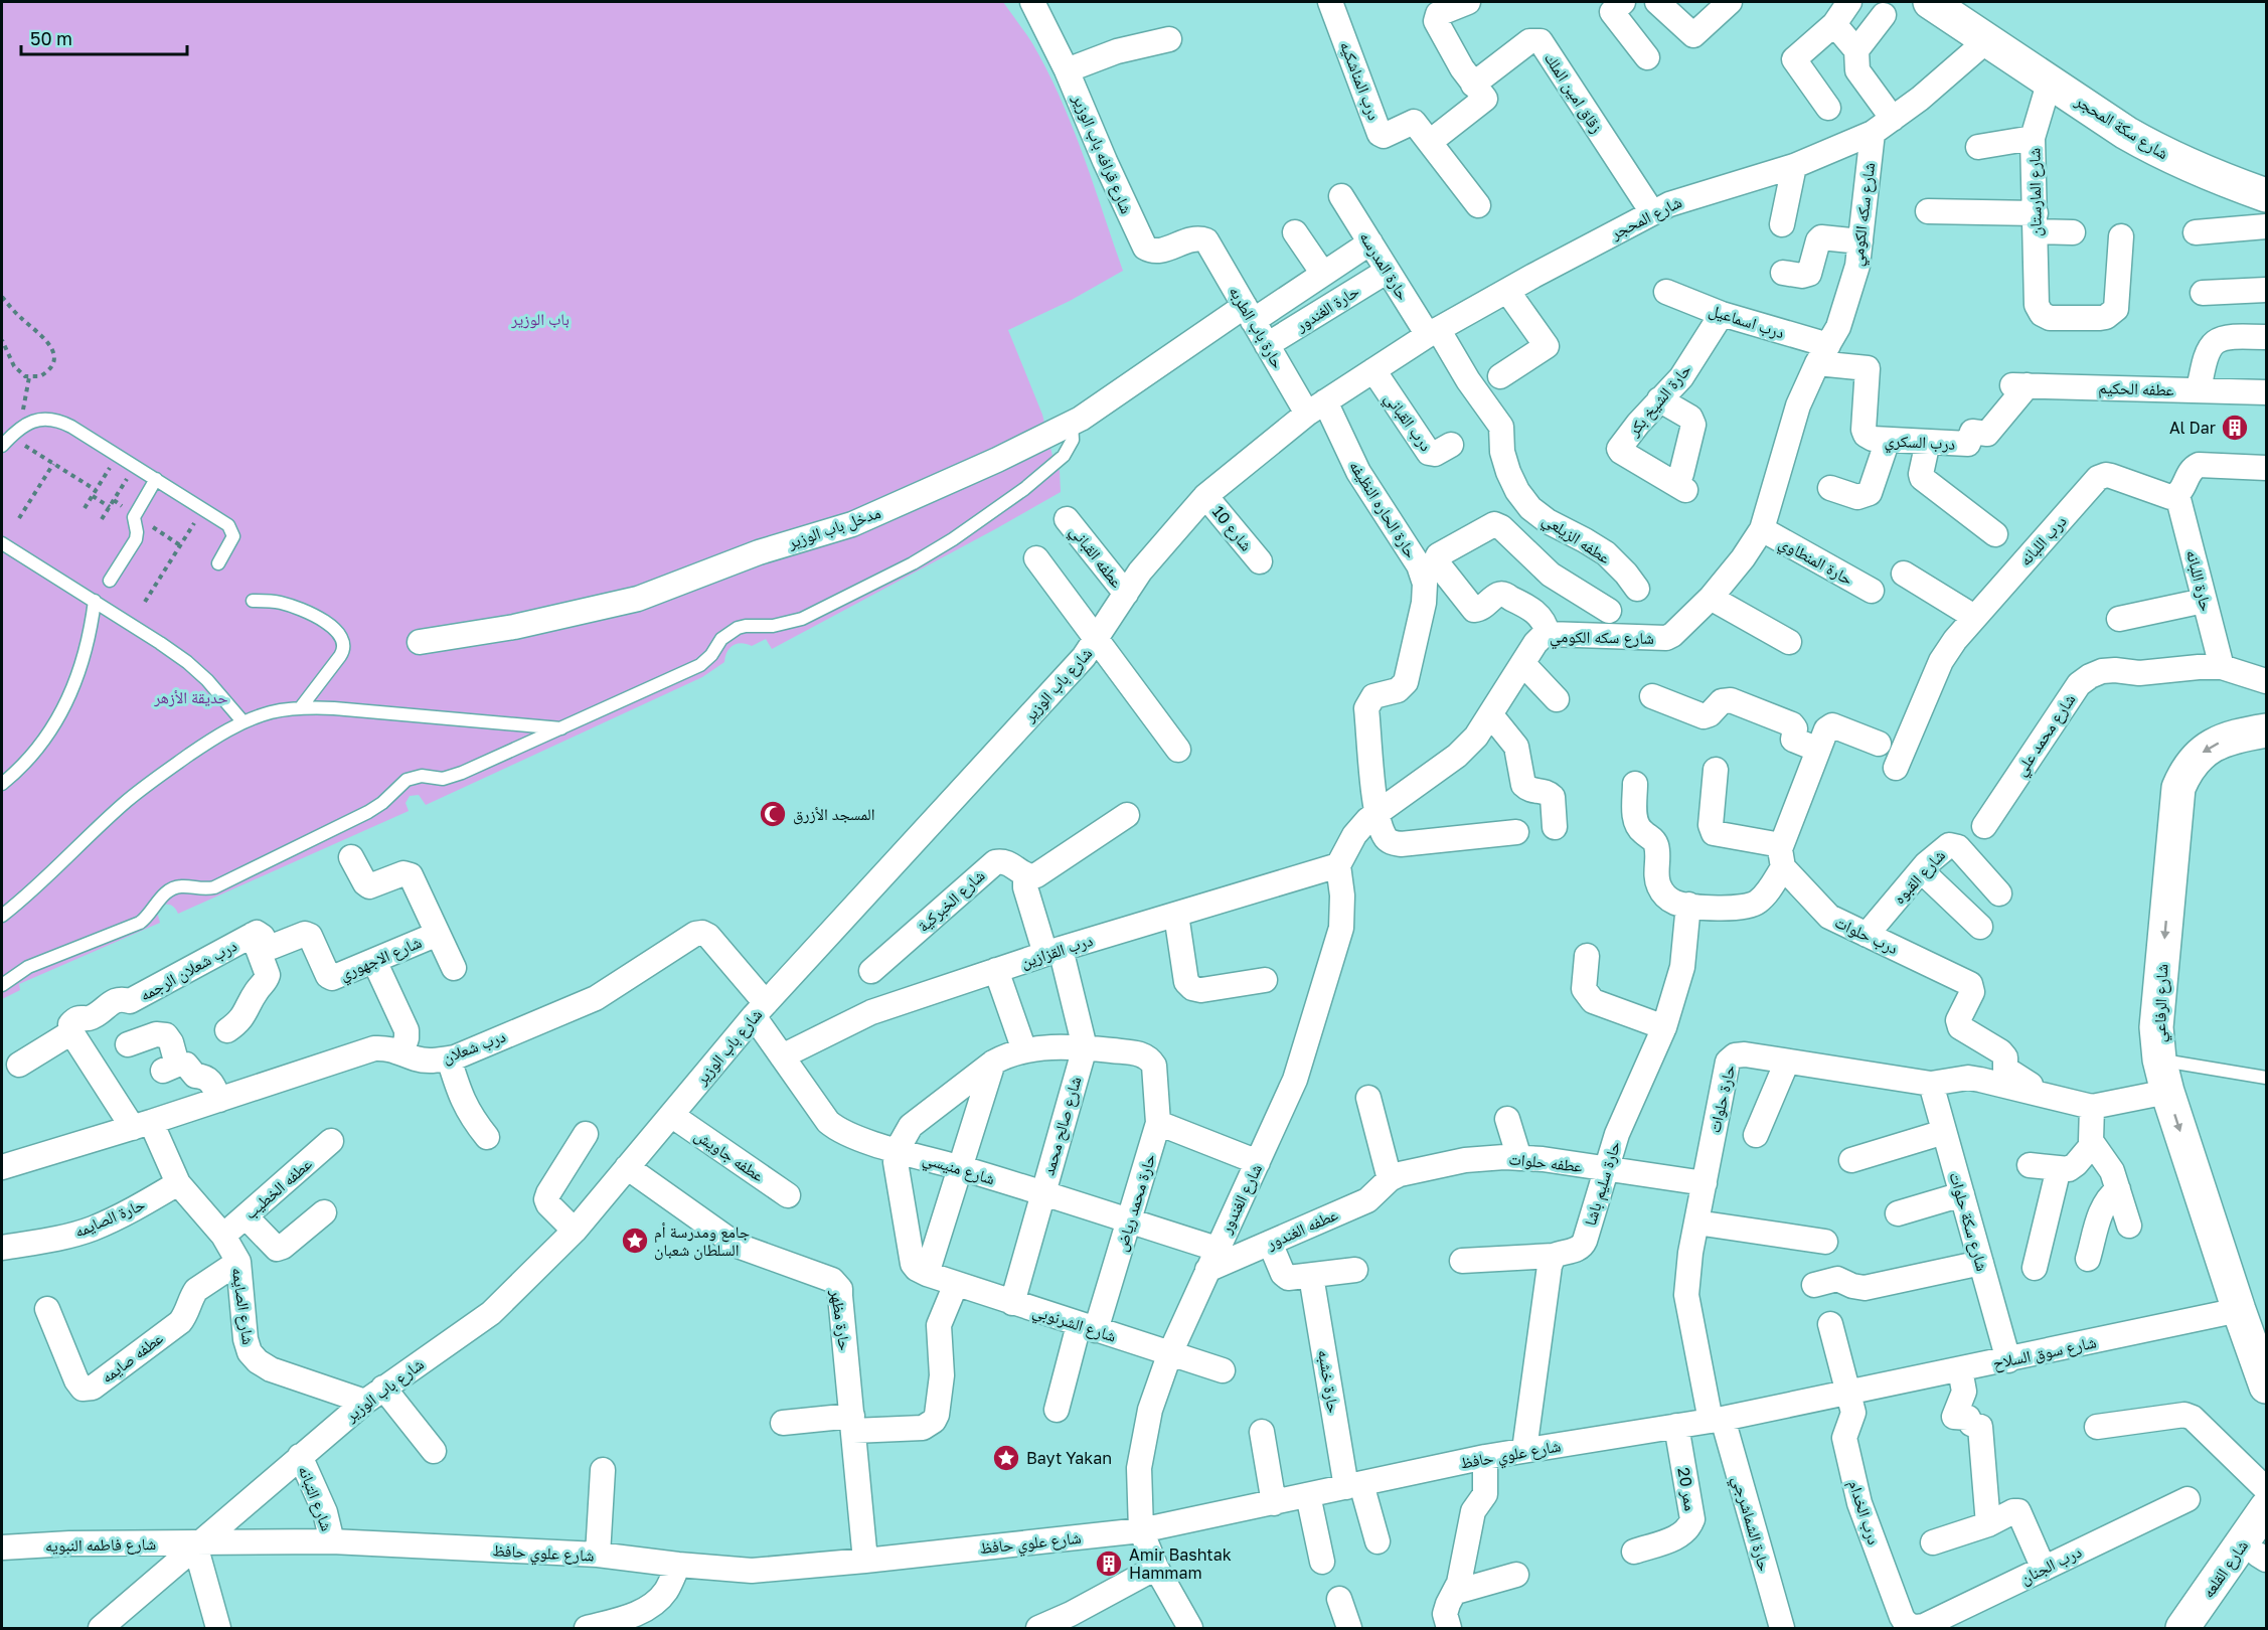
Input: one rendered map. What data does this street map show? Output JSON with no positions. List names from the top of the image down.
{
  "streets": {
    "main road": ["شارع سكة المحجر", "شارع الرفاعي", "شارع القلعه"],
    "street": [
      "درب المناشكيه",
      "زقاق امين الملك",
      "شارع قرافه باب الوزير",
      "شارع المارستان",
      "شارع سكه الكومي",
      "شارع المحجر",
      "حارة المدرسه",
      "حارة الغندور",
      "درب اسماعيل",
      "حارة باب الطربه",
      "عطفه الحكيم",
      "حارة الشيخ بكر",
      "درب القباني",
      "درب السكري",
      "حارة الحاره النظيفه",
      "مدخل باب الوزير",
      "شارع 10",
      "عطفه الزيلعي",
      "درب اللبانه",
      "عطفه القباني",
      "حارة المنطاوي",
      "حارة اللبانه",
      "شارع باب الوزير",
      "شارع محمد علي",
      "شارع القبوه",
      "شارع الخبركية",
      "درب حلوات",
      "درب القزازين",
      "شارع الاجهوري",
      "درب شعلان الرجمه",
      "درب شعلان",
      "حارة حلوات",
      "شارع صالح محمد",
      "عطفه جاويش",
      "عطفه حلوات",
      "شارع منيسي",
      "حارة سليم باشا",
      "عطفه الخطيب",
      "شارع الغندور",
      "حارة محمد رياض",
      "حارة الصايمه",
      "شارع سكة حلوات",
      "عطفه الغندور",
      "شارع الصايمه",
      "حارة مظهر",
      "شارع الشرنوبي",
      "شارع سوق السلاح",
      "عطفه صايمه",
      "حارة خشبه",
      "شارع علوي حافظ",
      "ممر 20",
      "شارع التبانه",
      "درب الخدام",
      "حارة الشماشرجي",
      "شارع فاطمه النبويه",
      "درب الجنان"
    ]
  },
  "crossings": [
    ["زقاق امين الملك", "شارع المحجر"],
    ["شارع سكة المحجر", "شارع المارستان"],
    ["شارع سكة المحجر", "شارع المحجر"],
    ["شارع قرافه باب الوزير", "حارة باب الطربه"],
    ["شارع سكه الكومي", "شارع المحجر"],
    ["شارع سكه الكومي", "درب اسماعيل"],
    ["شارع سكه الكومي", "درب السكري"],
    ["شارع سكه الكومي", "حارة الحاره النظيفه"],
    ["شارع سكه الكومي", "حارة المنطاوي"],
    ["شارع سكه الكومي", "درب القزازين"],
    ["شارع سكه الكومي", "شارع الغندور"],
    ["شارع المحجر", "حارة المدرسه"],
    ["شارع المحجر", "حارة باب الطربه"],
    ["شارع المحجر", "درب القباني"],
    ["شارع المحجر", "حارة الحاره النظيفه"],
    ["شارع المحجر", "عطفه الزيلعي"],
    ["شارع المحجر", "شارع باب الوزير"],
    ["حارة المدرسه", "حارة الغندور"],
    ["حارة المدرسه", "مدخل باب الوزير"],
    ["حارة المدرسه", "عطفه الزيلعي"],
    ["حارة الغندور", "حارة باب الطربه"],
    ["درب اسماعيل", "حارة الشيخ بكر"],
    ["درب اسماعيل", "درب السكري"],
    ["حارة باب الطربه", "حارة الحاره النظيفه"],
    ["حارة باب الطربه", "مدخل باب الوزير"],
    ["حارة باب الطربه", "شارع باب الوزير"],
    ["عطفه الحكيم", "درب السكري"],
    ["حارة الحاره النظيفه", "شارع باب الوزير"],
    ["شارع 10", "شارع باب الوزير"],
    ["درب اللبانه", "حارة اللبانه"],
    ["عطفه القباني", "شارع باب الوزير"],
    ["حارة اللبانه", "شارع محمد علي"],
    ["شارع باب الوزير", "درب شعلان"],
    ["شارع باب الوزير", "عطفه جاويش"],
    ["شارع باب الوزير", "شارع منيسي"],
    ["شارع باب الوزير", "شارع الصايمه"],
    ["شارع باب الوزير", "حارة مظهر"],
    ["شارع باب الوزير", "شارع علوي حافظ"],
    ["شارع باب الوزير", "شارع التبانه"],
    ["شارع باب الوزير", "شارع فاطمه النبويه"],
    ["شارع القبوه", "درب حلوات"],
    ["شارع الخبركية", "شارع صالح محمد"],
    ["درب حلوات", "حارة حلوات"],
    ["درب القزازين", "شارع صالح محمد"],
    ["درب القزازين", "شارع منيسي"],
    ["درب القزازين", "شارع الغندور"],
    ["شارع الاجهوري", "درب شعلان الرجمه"],
    ["درب شعلان الرجمه", "شارع الصايمه"],
    ["شارع الرفاعي", "شارع سوق السلاح"],
    ["درب شعلان", "شارع منيسي"],
    ["درب شعلان", "شارع الصايمه"],
    ["حارة حلوات", "عطفه حلوات"],
    ["حارة حلوات", "شارع سكة حلوات"],
    ["حارة حلوات", "شارع علوي حافظ"],
    ["حارة حلوات", "حارة الشماشرجي"],
    ["شارع صالح محمد", "شارع منيسي"],
    ["شارع صالح محمد", "حارة محمد رياض"],
    ["شارع صالح محمد", "شارع الشرنوبي"],
    ["عطفه حلوات", "حارة سليم باشا"],
    ["عطفه حلوات", "عطفه الغندور"],
    ["شارع منيسي", "شارع الغندور"],
    ["شارع منيسي", "حارة محمد رياض"],
    ["شارع منيسي", "عطفه الغندور"],
    ["عطفه الخطيب", "شارع الصايمه"],
    ["شارع الغندور", "عطفه الغندور"],
    ["شارع الغندور", "شارع الشرنوبي"],
    ["شارع الغندور", "شارع علوي حافظ"],
    ["حارة محمد رياض", "شارع الشرنوبي"],
    ["حارة الصايمه", "شارع الصايمه"],
    ["شارع سكة حلوات", "شارع سوق السلاح"],
    ["شارع الصايمه", "عطفه صايمه"],
    ["حارة مظهر", "شارع علوي حافظ"],
    ["شارع سوق السلاح", "شارع علوي حافظ"],
    ["شارع سوق السلاح", "درب الخدام"],
    ["حارة خشبه", "شارع علوي حافظ"],
    ["شارع علوي حافظ", "ممر 20"],
    ["شارع علوي حافظ", "شارع التبانه"],
    ["شارع علوي حافظ", "درب الخدام"],
    ["شارع علوي حافظ", "حارة الشماشرجي"],
    ["شارع علوي حافظ", "شارع فاطمه النبويه"],
    ["درب الخدام", "درب الجنان"]
  ],
  "one_way": ["شارع الرفاعي"],
  "parks": ["باب الوزير", "حديقة الأزهر"],
  "places": {
    "building": ["Al Dar", "Amir Bashtak Hammam"],
    "mosque": ["المسجد الأزرق"],
    "place": ["جامع ومدرسة أم السلطان شعبان", "Bayt Yakan"]
  },
  "scale_bar": "50 m"
}
